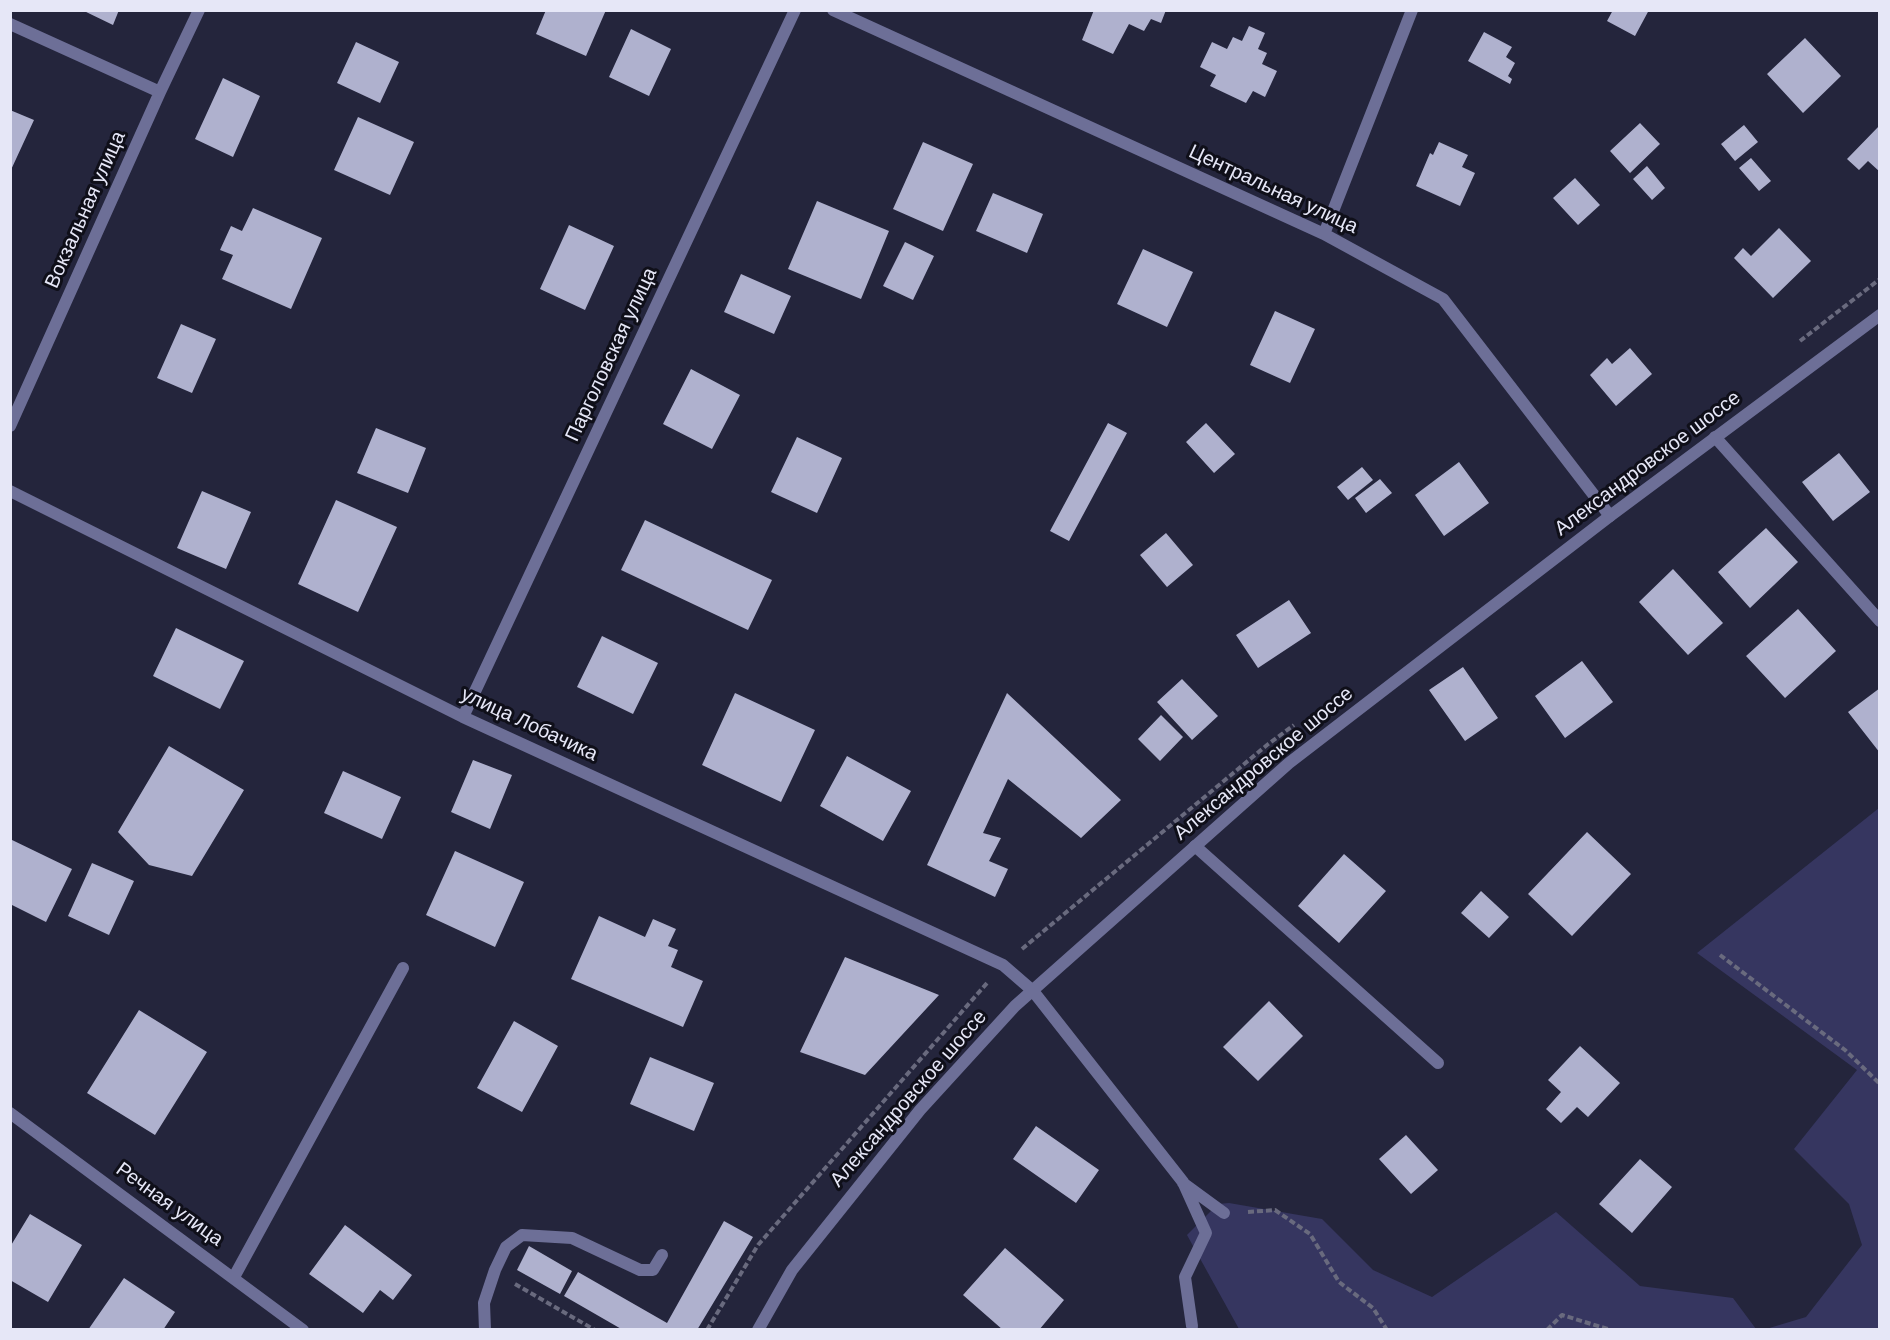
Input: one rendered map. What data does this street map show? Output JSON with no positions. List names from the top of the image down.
{
  "streets": {
    "street": [
      "Центральная улица",
      "Вокзальная улица",
      "Парголовская улица",
      "Александровское шоссе",
      "улица Лобачика",
      "Речная улица"
    ]
  },
  "crossings": [
    ["Центральная улица", "Александровское шоссе"],
    ["Парголовская улица", "улица Лобачика"],
    ["Александровское шоссе", "улица Лобачика"]
  ]
}
